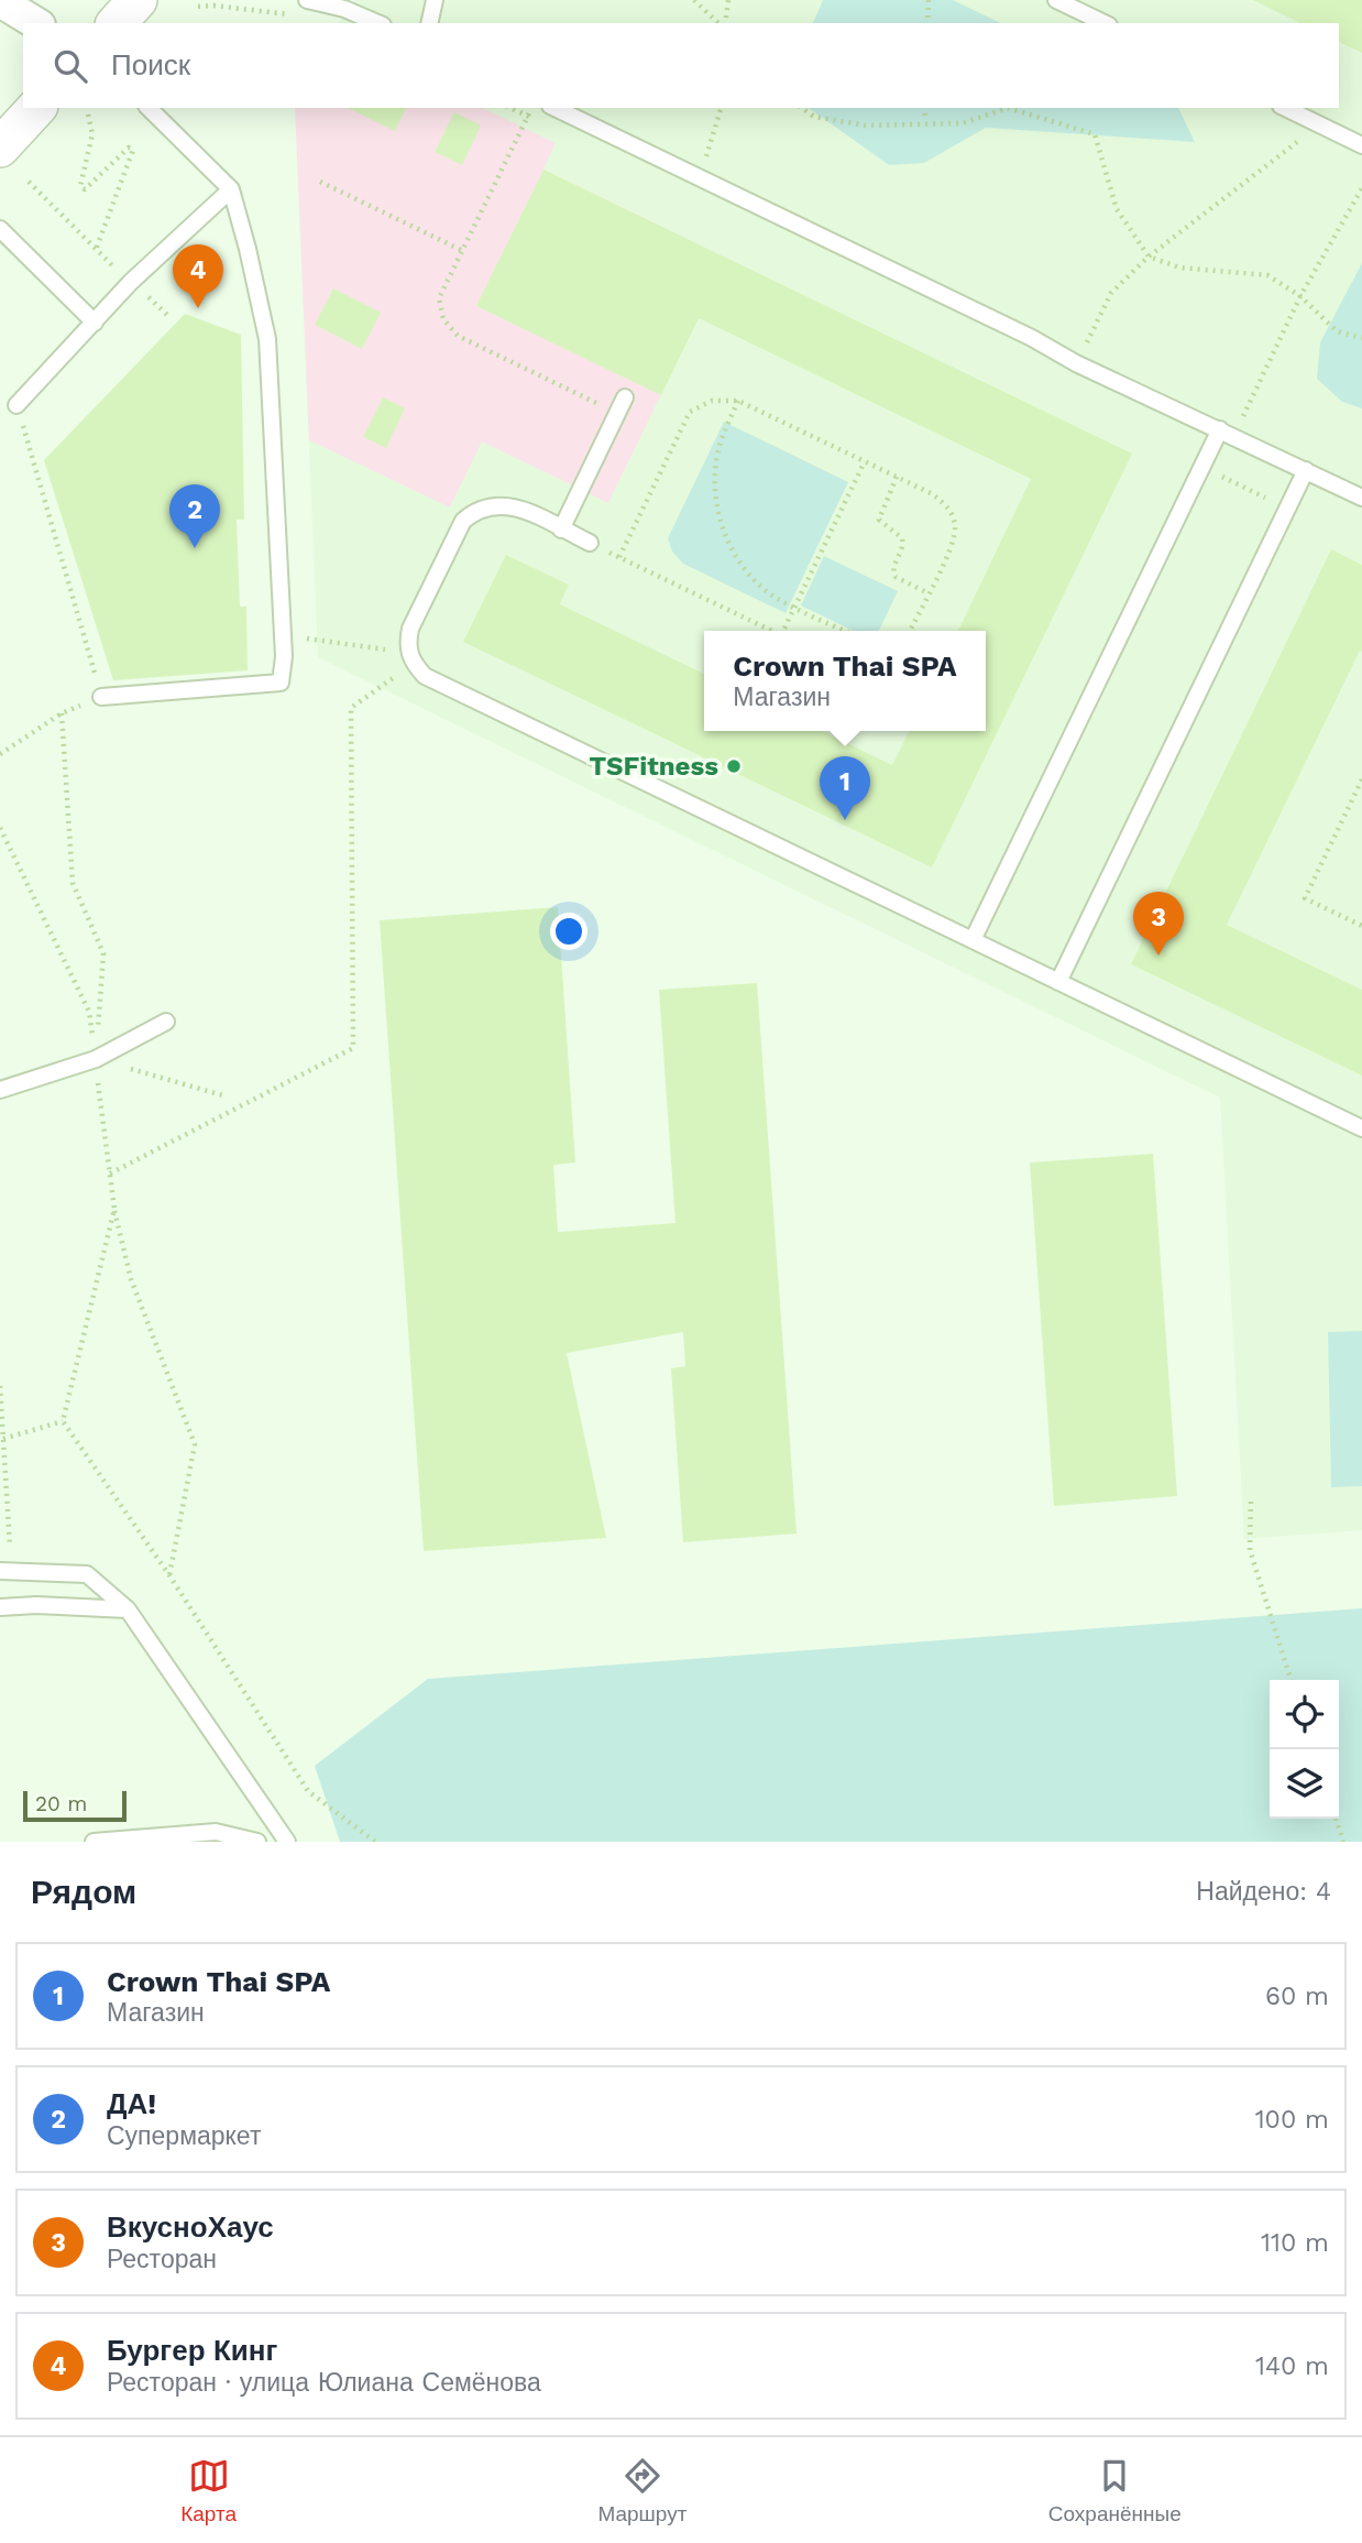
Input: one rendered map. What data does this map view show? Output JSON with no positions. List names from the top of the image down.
{
  "places": ["TSFitness"],
  "scale_bar": "20 m",
  "page": {
    "search": "Поиск",
    "pins": [
      "4",
      "2",
      "1",
      "3"
    ],
    "popup": ["Crown Thai SPA", "Магазин"],
    "scale": "20 m",
    "heading": ["Рядом", "Найдено: 4"],
    "list": [
      {
        "mark": "1",
        "name": "Crown Thai SPA",
        "note": "Магазин",
        "value": "60 m"
      },
      {
        "mark": "2",
        "name": "ДА!",
        "note": "Супермаркет",
        "value": "100 m"
      },
      {
        "mark": "3",
        "name": "ВкусноХаус",
        "note": "Ресторан",
        "value": "110 m"
      },
      {
        "mark": "4",
        "name": "Бургер Кинг",
        "note": "Ресторан · улица Юлиана Семёнова",
        "value": "140 m"
      }
    ],
    "nav": ["Карта", "Маршрут", "Сохранённые"]
  }
}
